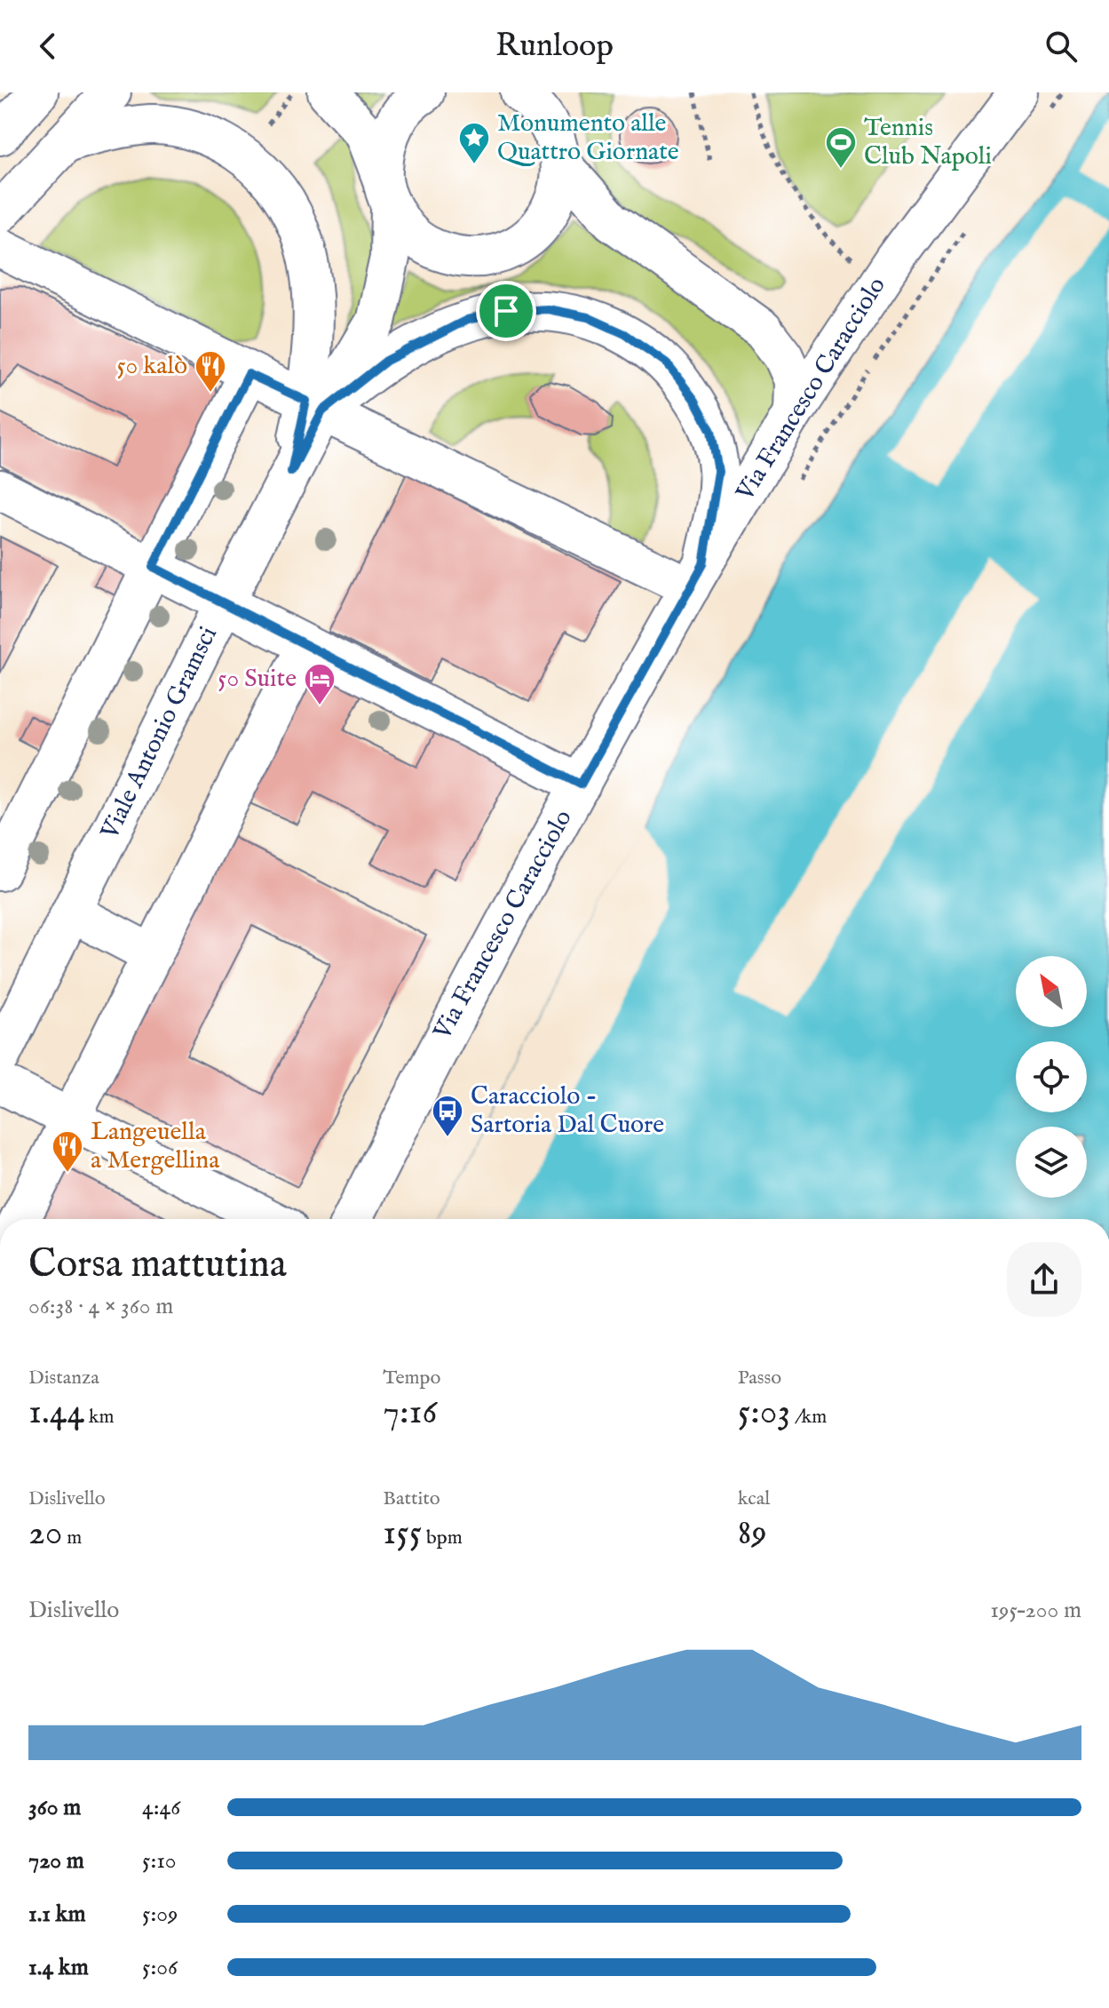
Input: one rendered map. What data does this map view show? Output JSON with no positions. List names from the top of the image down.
{
  "streets": {
    "street": ["Via Francesco Caracciolo", "Viale Antonio Gramsci"]
  },
  "places": {
    "place": ["Monumento alle Quattro Giornate"],
    "sports": ["Tennis Club Napoli"],
    "restaurant": ["50 kalò", "Langeuella a Mergellina"],
    "hotel": ["50 Suite"],
    "bus stop": ["Caracciolo - Sartoria Dal Cuore"]
  },
  "north": "top left",
  "page": {
    "header": "Runloop",
    "heading": ["Corsa mattutina", "06:38 · 4 × 360 m"],
    "stats": [
      ["Distanza", "1.44 km"],
      ["Tempo", "7:16"],
      ["Passo", "5:03 /km"],
      ["Dislivello", "20 m"],
      ["Battito", "155 bpm"],
      ["kcal", "89"]
    ],
    "chart": ["Dislivello", "195–200 m"],
    "list": [
      {
        "name": "360 m",
        "note": "4:46"
      },
      {
        "name": "720 m",
        "note": "5:10"
      },
      {
        "name": "1.1 km",
        "note": "5:09"
      },
      {
        "name": "1.4 km",
        "note": "5:06"
      }
    ]
  }
}
